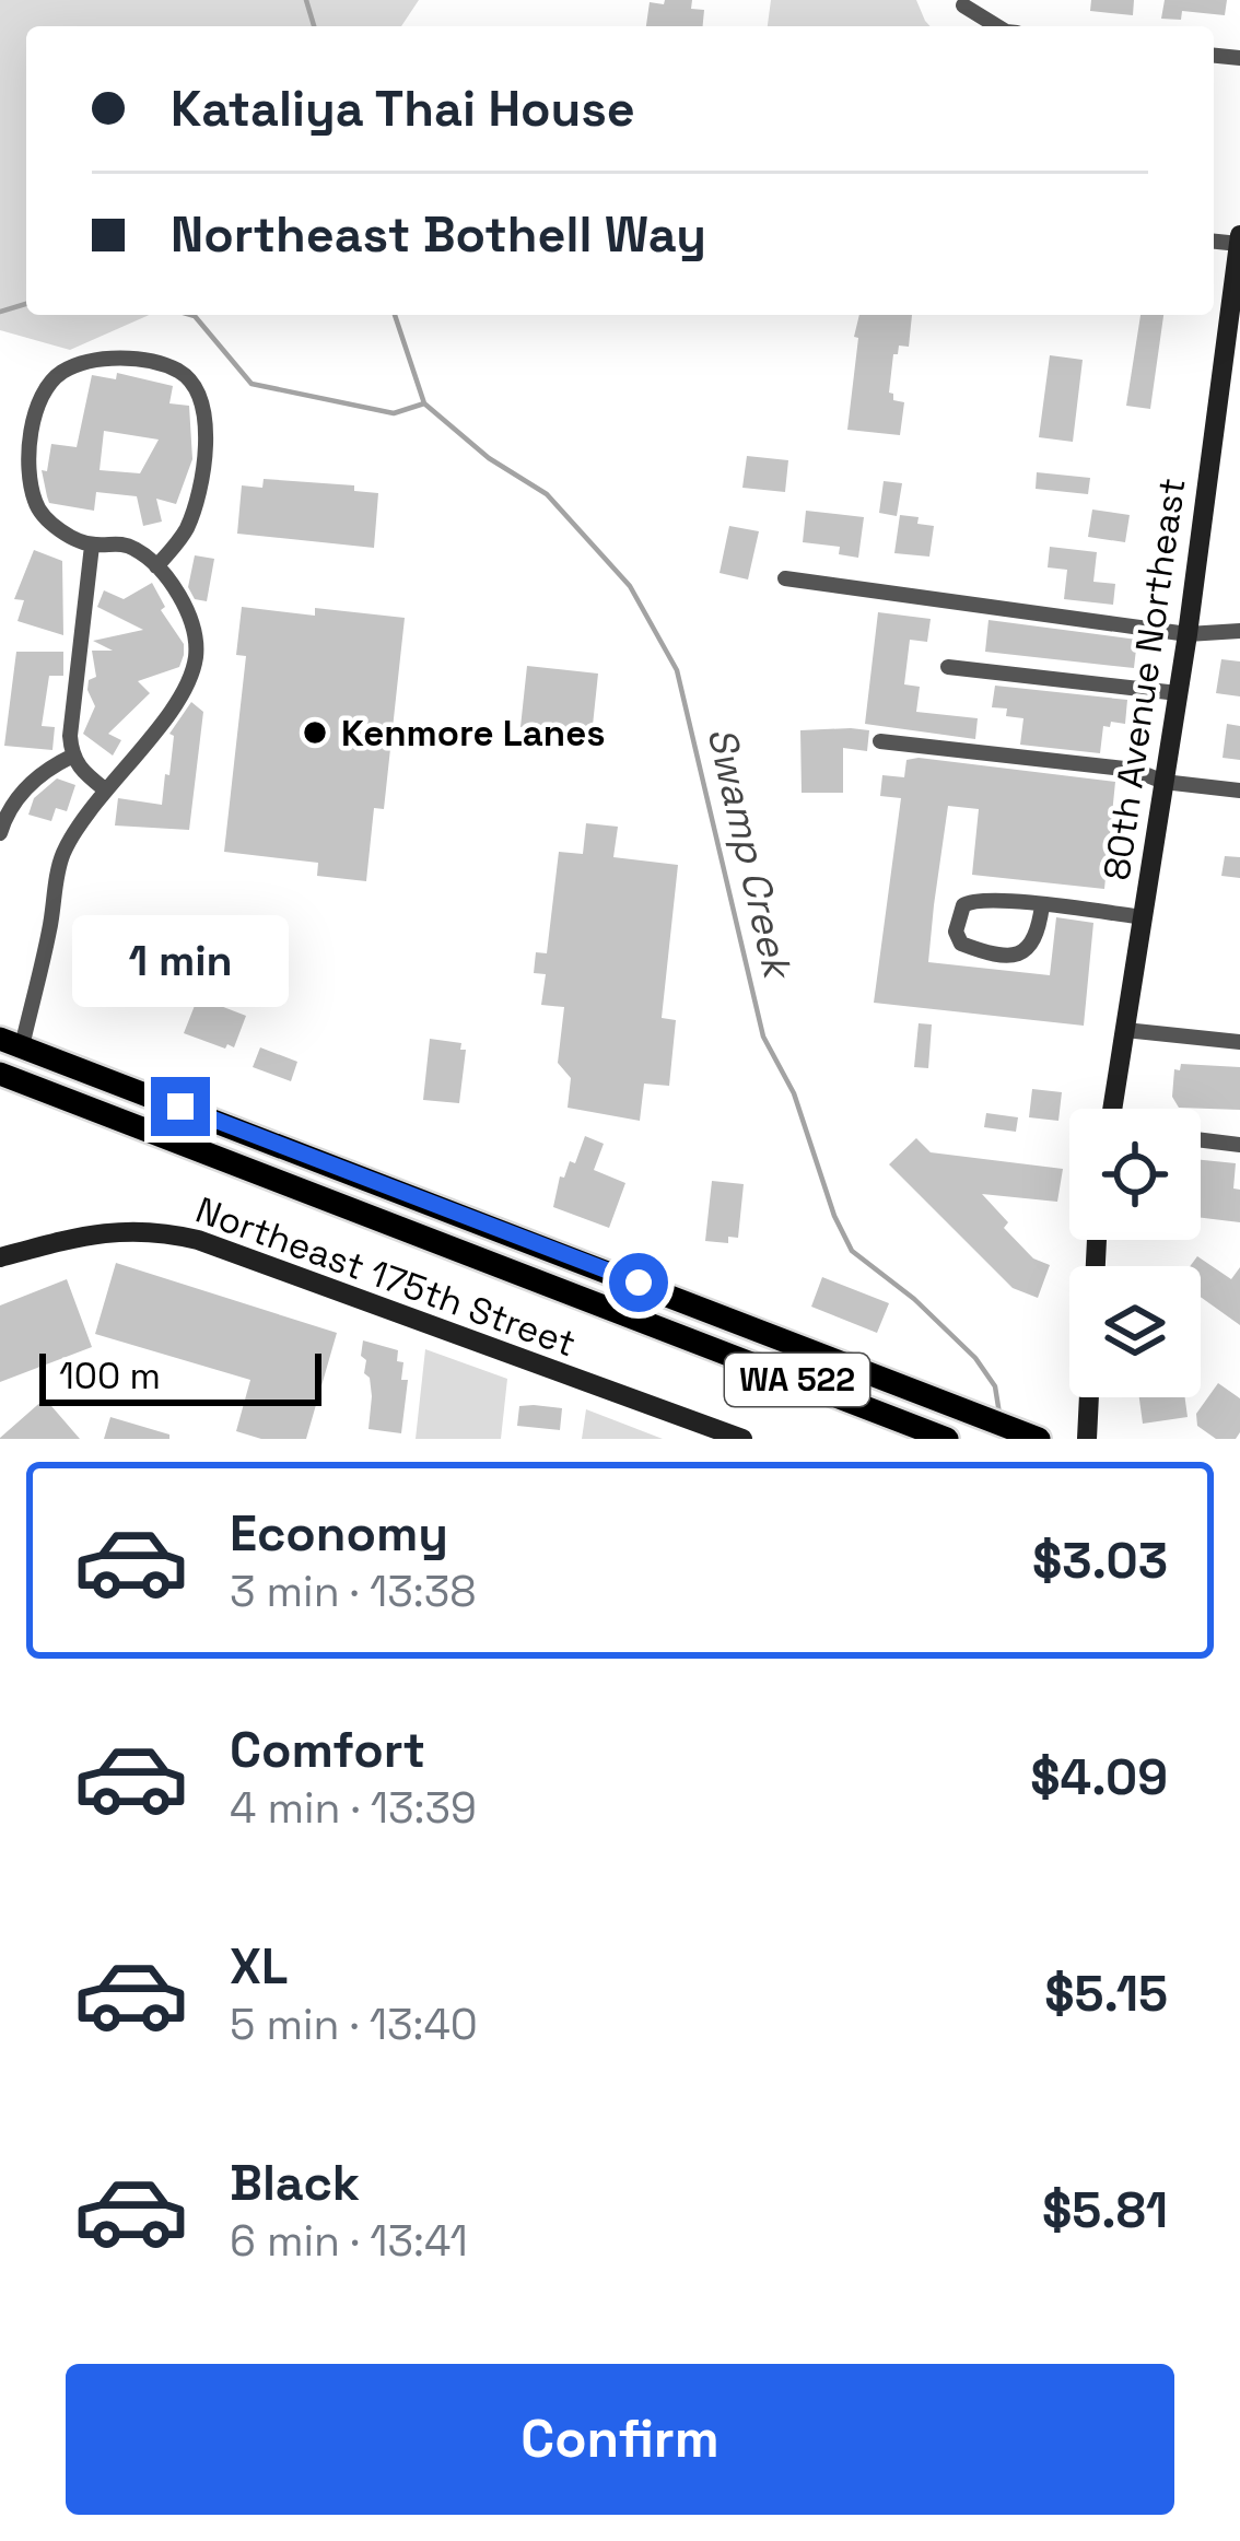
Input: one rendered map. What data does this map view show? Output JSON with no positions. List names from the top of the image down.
{
  "streets": {
    "main road": ["80th Avenue Northeast", "Northeast 175th Street", "WA 522"]
  },
  "water": ["Swamp Creek"],
  "places": ["Kenmore Lanes"],
  "scale_bar": "100 m",
  "page": {
    "banner": ["Kataliya Thai House", "Northeast Bothell Way"],
    "bubble": "1 min",
    "scale": "100 m",
    "list": [
      {
        "name": "Economy",
        "note": "3 min · 13:38",
        "value": "$3.03"
      },
      {
        "name": "Comfort",
        "note": "4 min · 13:39",
        "value": "$4.09"
      },
      {
        "name": "XL",
        "note": "5 min · 13:40",
        "value": "$5.15"
      },
      {
        "name": "Black",
        "note": "6 min · 13:41",
        "value": "$5.81"
      }
    ],
    "buttons": "Confirm"
  }
}
